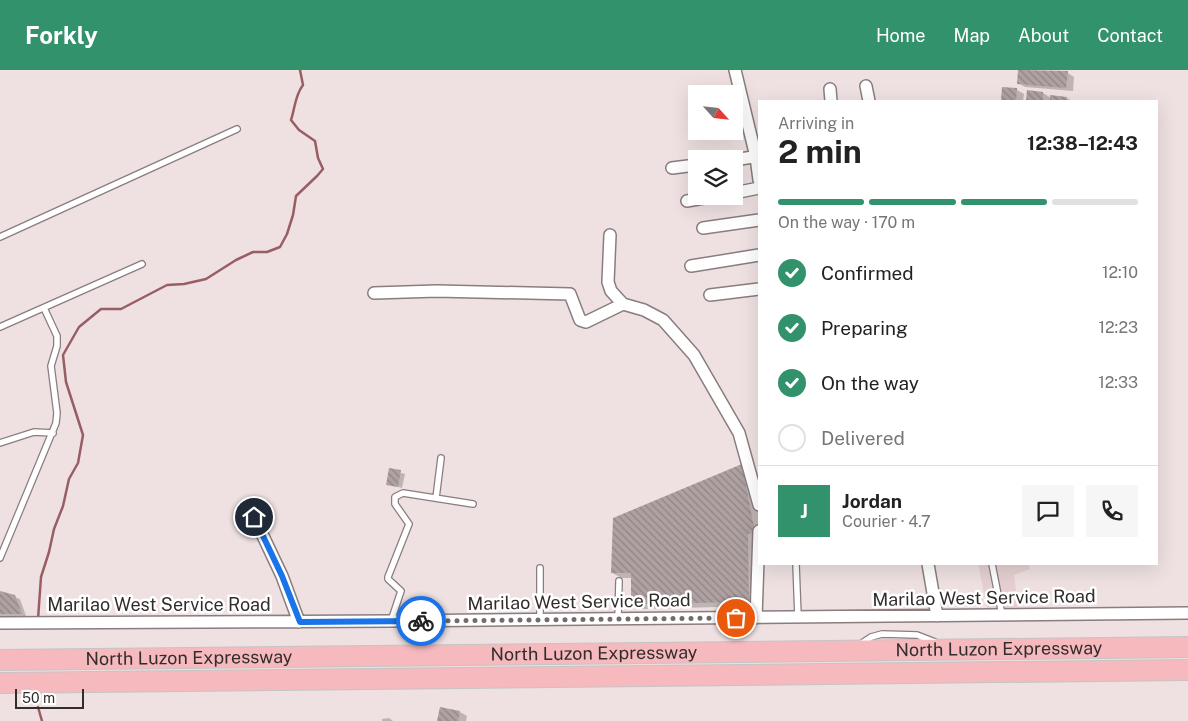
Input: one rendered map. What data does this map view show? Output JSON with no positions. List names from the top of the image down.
{
  "streets": {
    "highway": ["North Luzon Expressway"],
    "street": ["Marilao West Service Road"]
  },
  "scale_bar": "50 m",
  "north": "bottom right",
  "page": {
    "header": "Forkly",
    "nav": [
      "Home",
      "Map",
      "About",
      "Contact"
    ],
    "heading": ["2 min", "Arriving in", "12:38–12:43"],
    "panel": ["Jordan", "Courier · 4.7"],
    "bar": "On the way · 170 m",
    "list": [
      ["Confirmed", "12:10"],
      ["Preparing", "12:23"],
      ["On the way", "12:33"],
      "Delivered"
    ],
    "round": "J",
    "scale": "50 m"
  }
}
